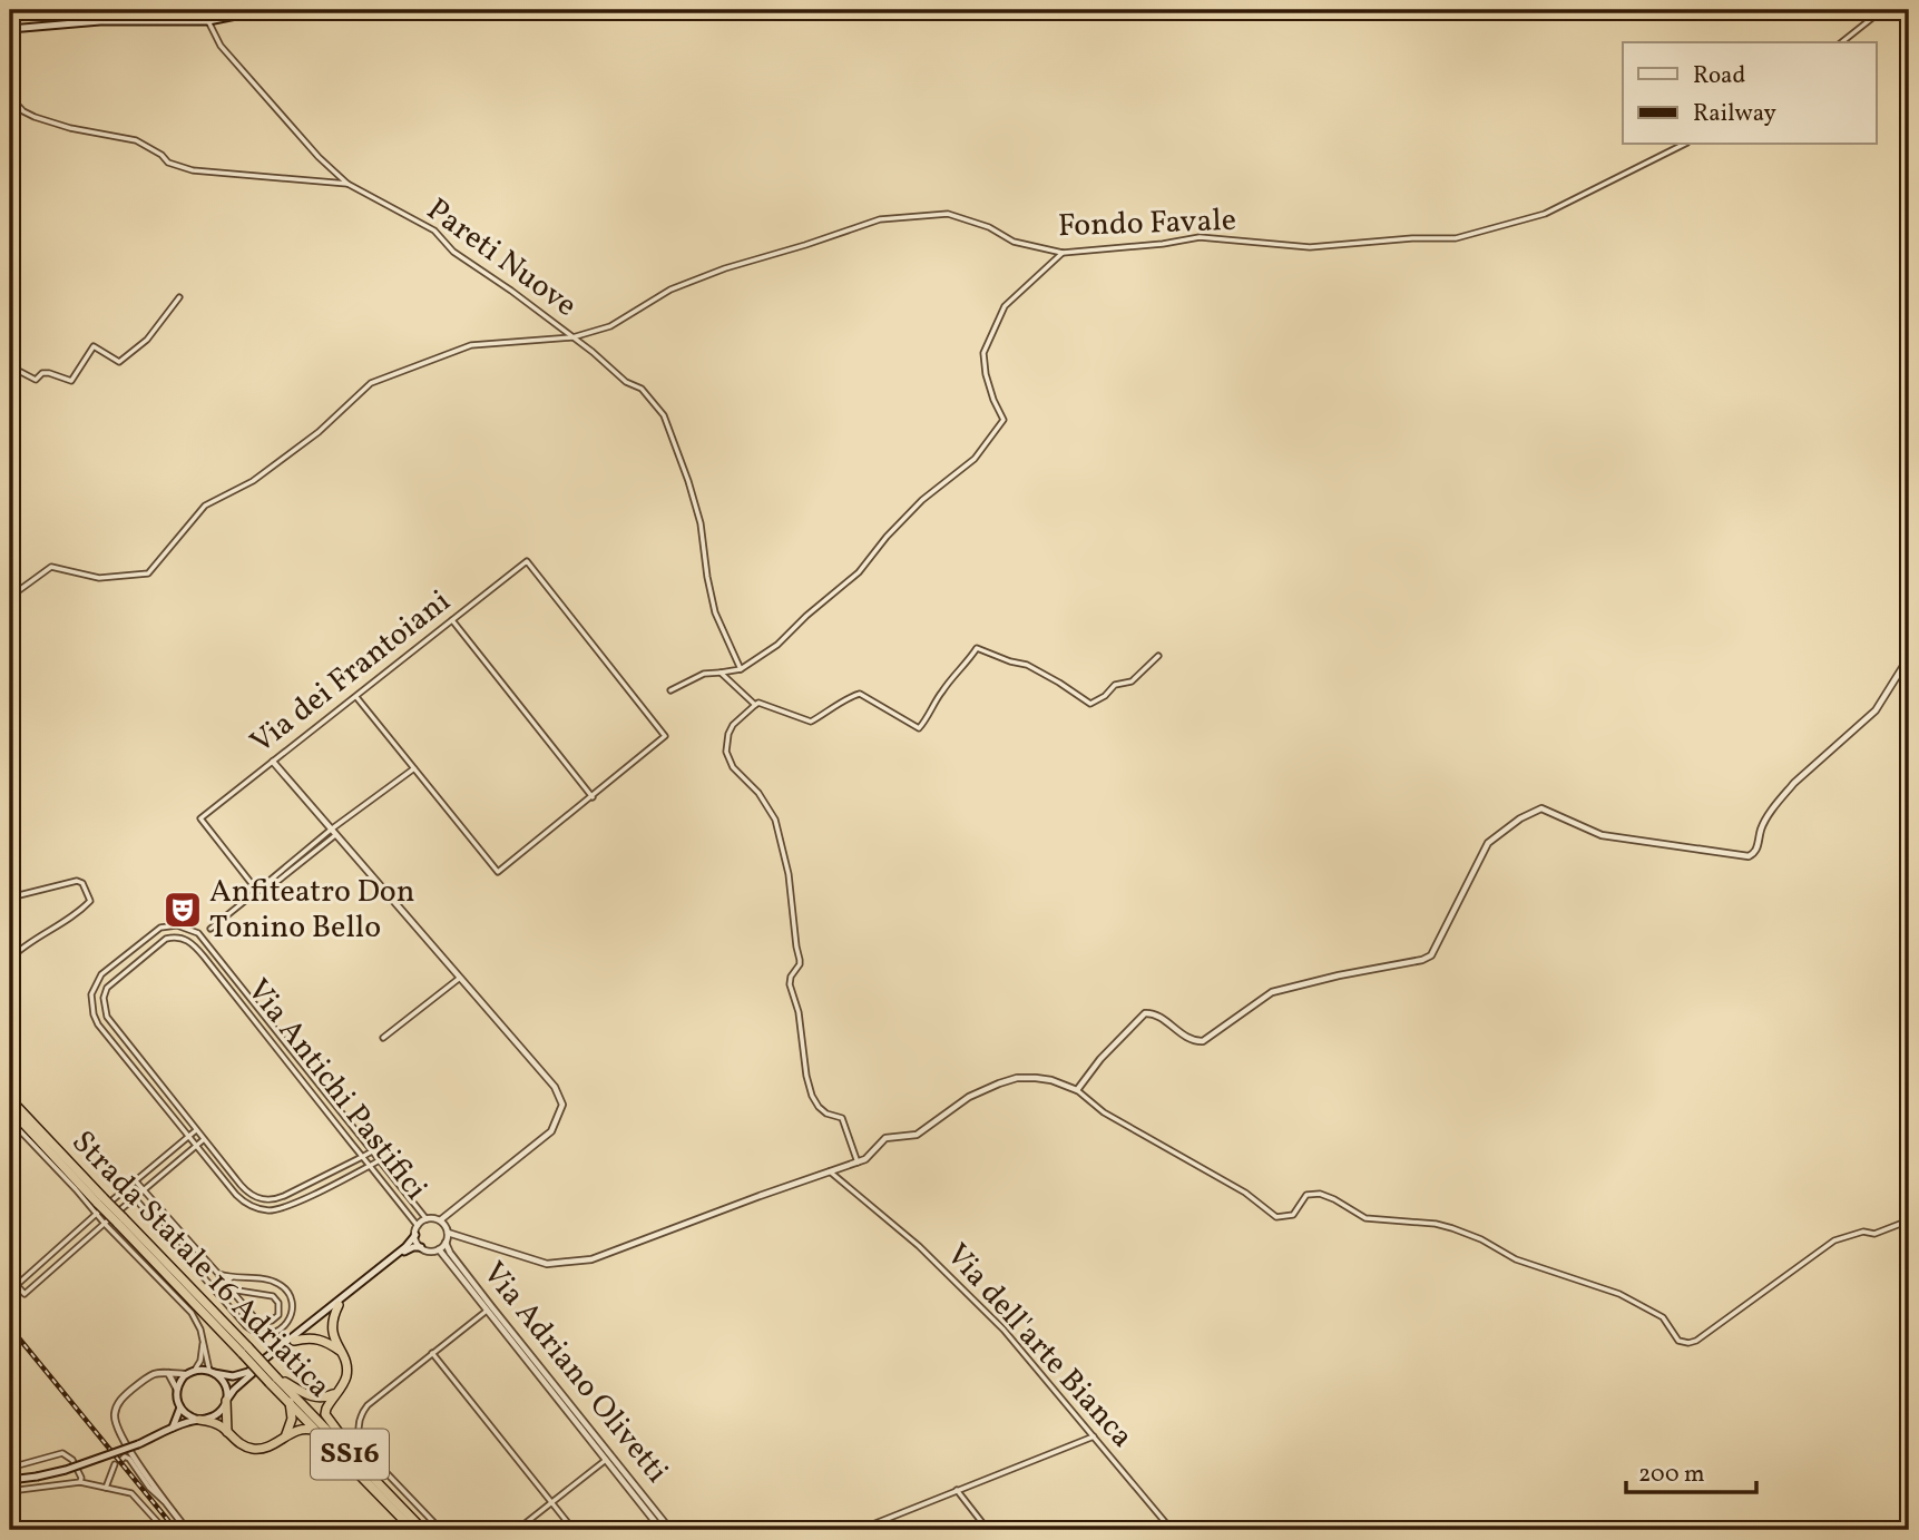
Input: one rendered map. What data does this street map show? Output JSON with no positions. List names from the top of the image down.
{
  "streets": {
    "highway": ["Strada Statale 16 Adriatica", "SS16"],
    "street": [
      "Fondo Favale",
      "Pareti Nuove",
      "Via dei Frantoiani",
      "Via Antichi Pastifici",
      "Via dell'arte Bianca",
      "Via Adriano Olivetti"
    ]
  },
  "crossings": [
    ["Fondo Favale", "Pareti Nuove"],
    ["Via Antichi Pastifici", "Via Adriano Olivetti"]
  ],
  "places": {
    "theatre": ["Anfiteatro Don Tonino Bello"]
  },
  "legend": ["Road", "Railway"],
  "scale_bar": "200 m"
}
